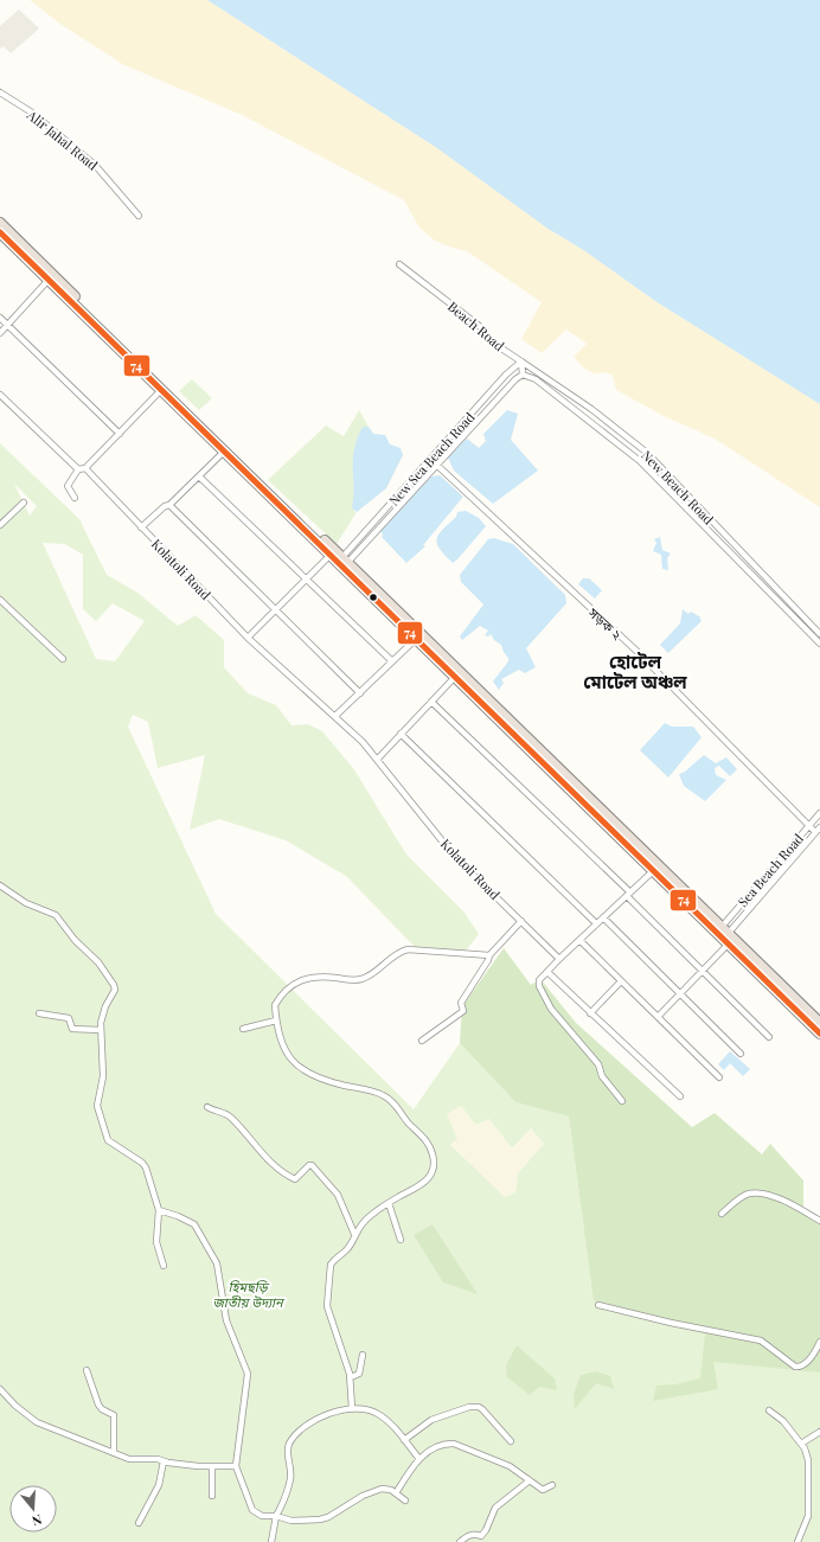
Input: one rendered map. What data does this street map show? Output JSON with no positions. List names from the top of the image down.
{
  "streets": {
    "street": [
      "Alir Jahal Road",
      "Beach Road",
      "New Sea Beach Road",
      "New Beach Road",
      "Kolatoli Road",
      "সড়ক ২",
      "Sea Beach Road"
    ]
  },
  "crossings": [
    ["Beach Road", "New Sea Beach Road"],
    ["Beach Road", "New Beach Road"],
    ["New Sea Beach Road", "New Beach Road"],
    ["New Sea Beach Road", "সড়ক ২"],
    ["সড়ক ২", "Sea Beach Road"]
  ],
  "districts": ["হোটেল মোটেল অঞ্চল"],
  "parks": ["হিমছড়ি জাতীয় উদ্যান"],
  "lines": ["transit line 74"],
  "north": "bottom"
}
